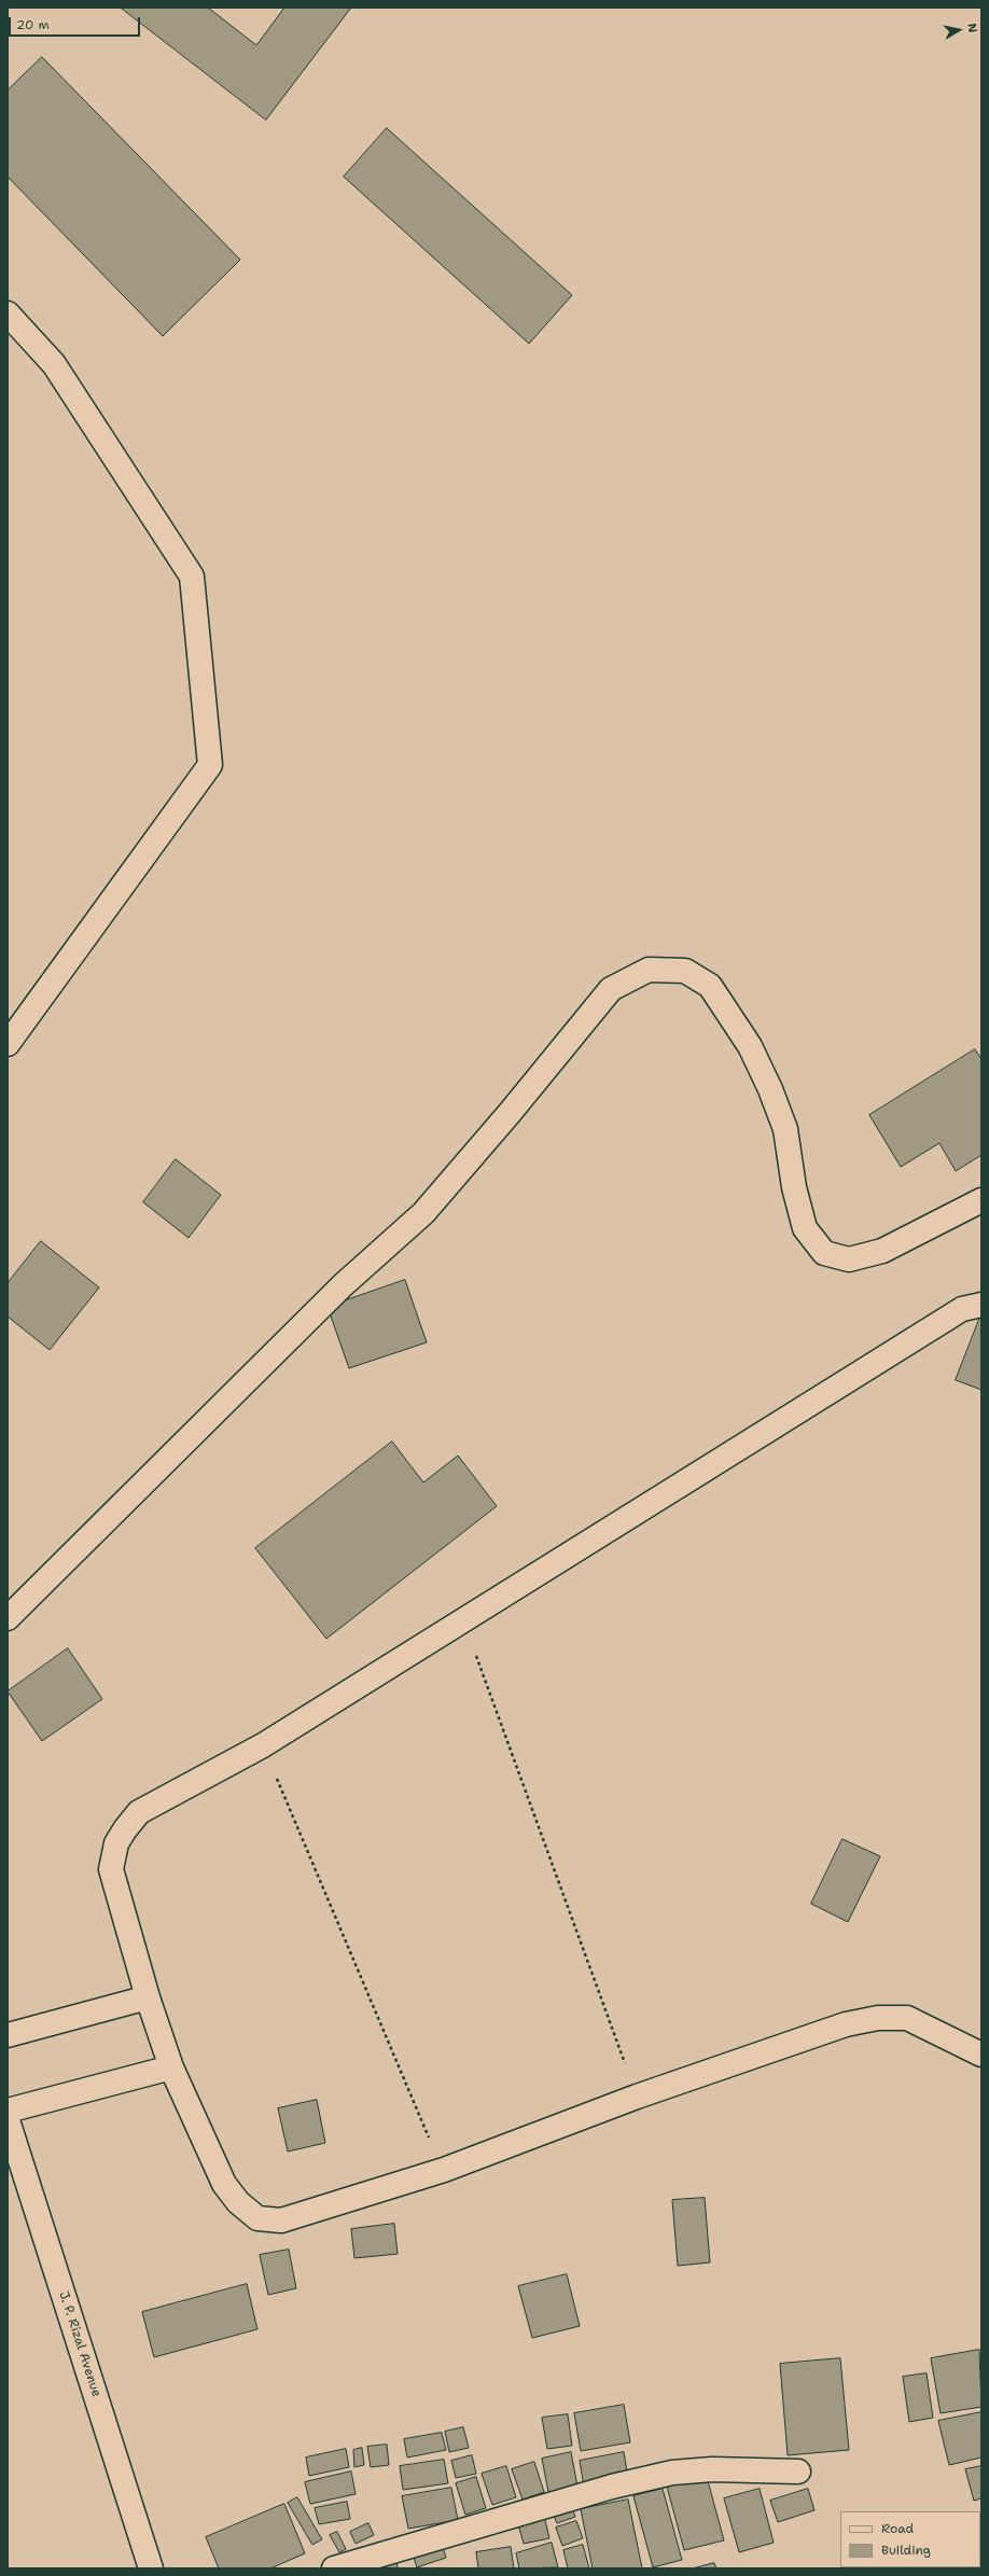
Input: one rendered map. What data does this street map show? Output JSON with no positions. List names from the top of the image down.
{
  "streets": {
    "street": ["J. P. Rizal Avenue"]
  },
  "legend": ["Road", "Building"],
  "scale_bar": "20 m",
  "north": "right"
}
